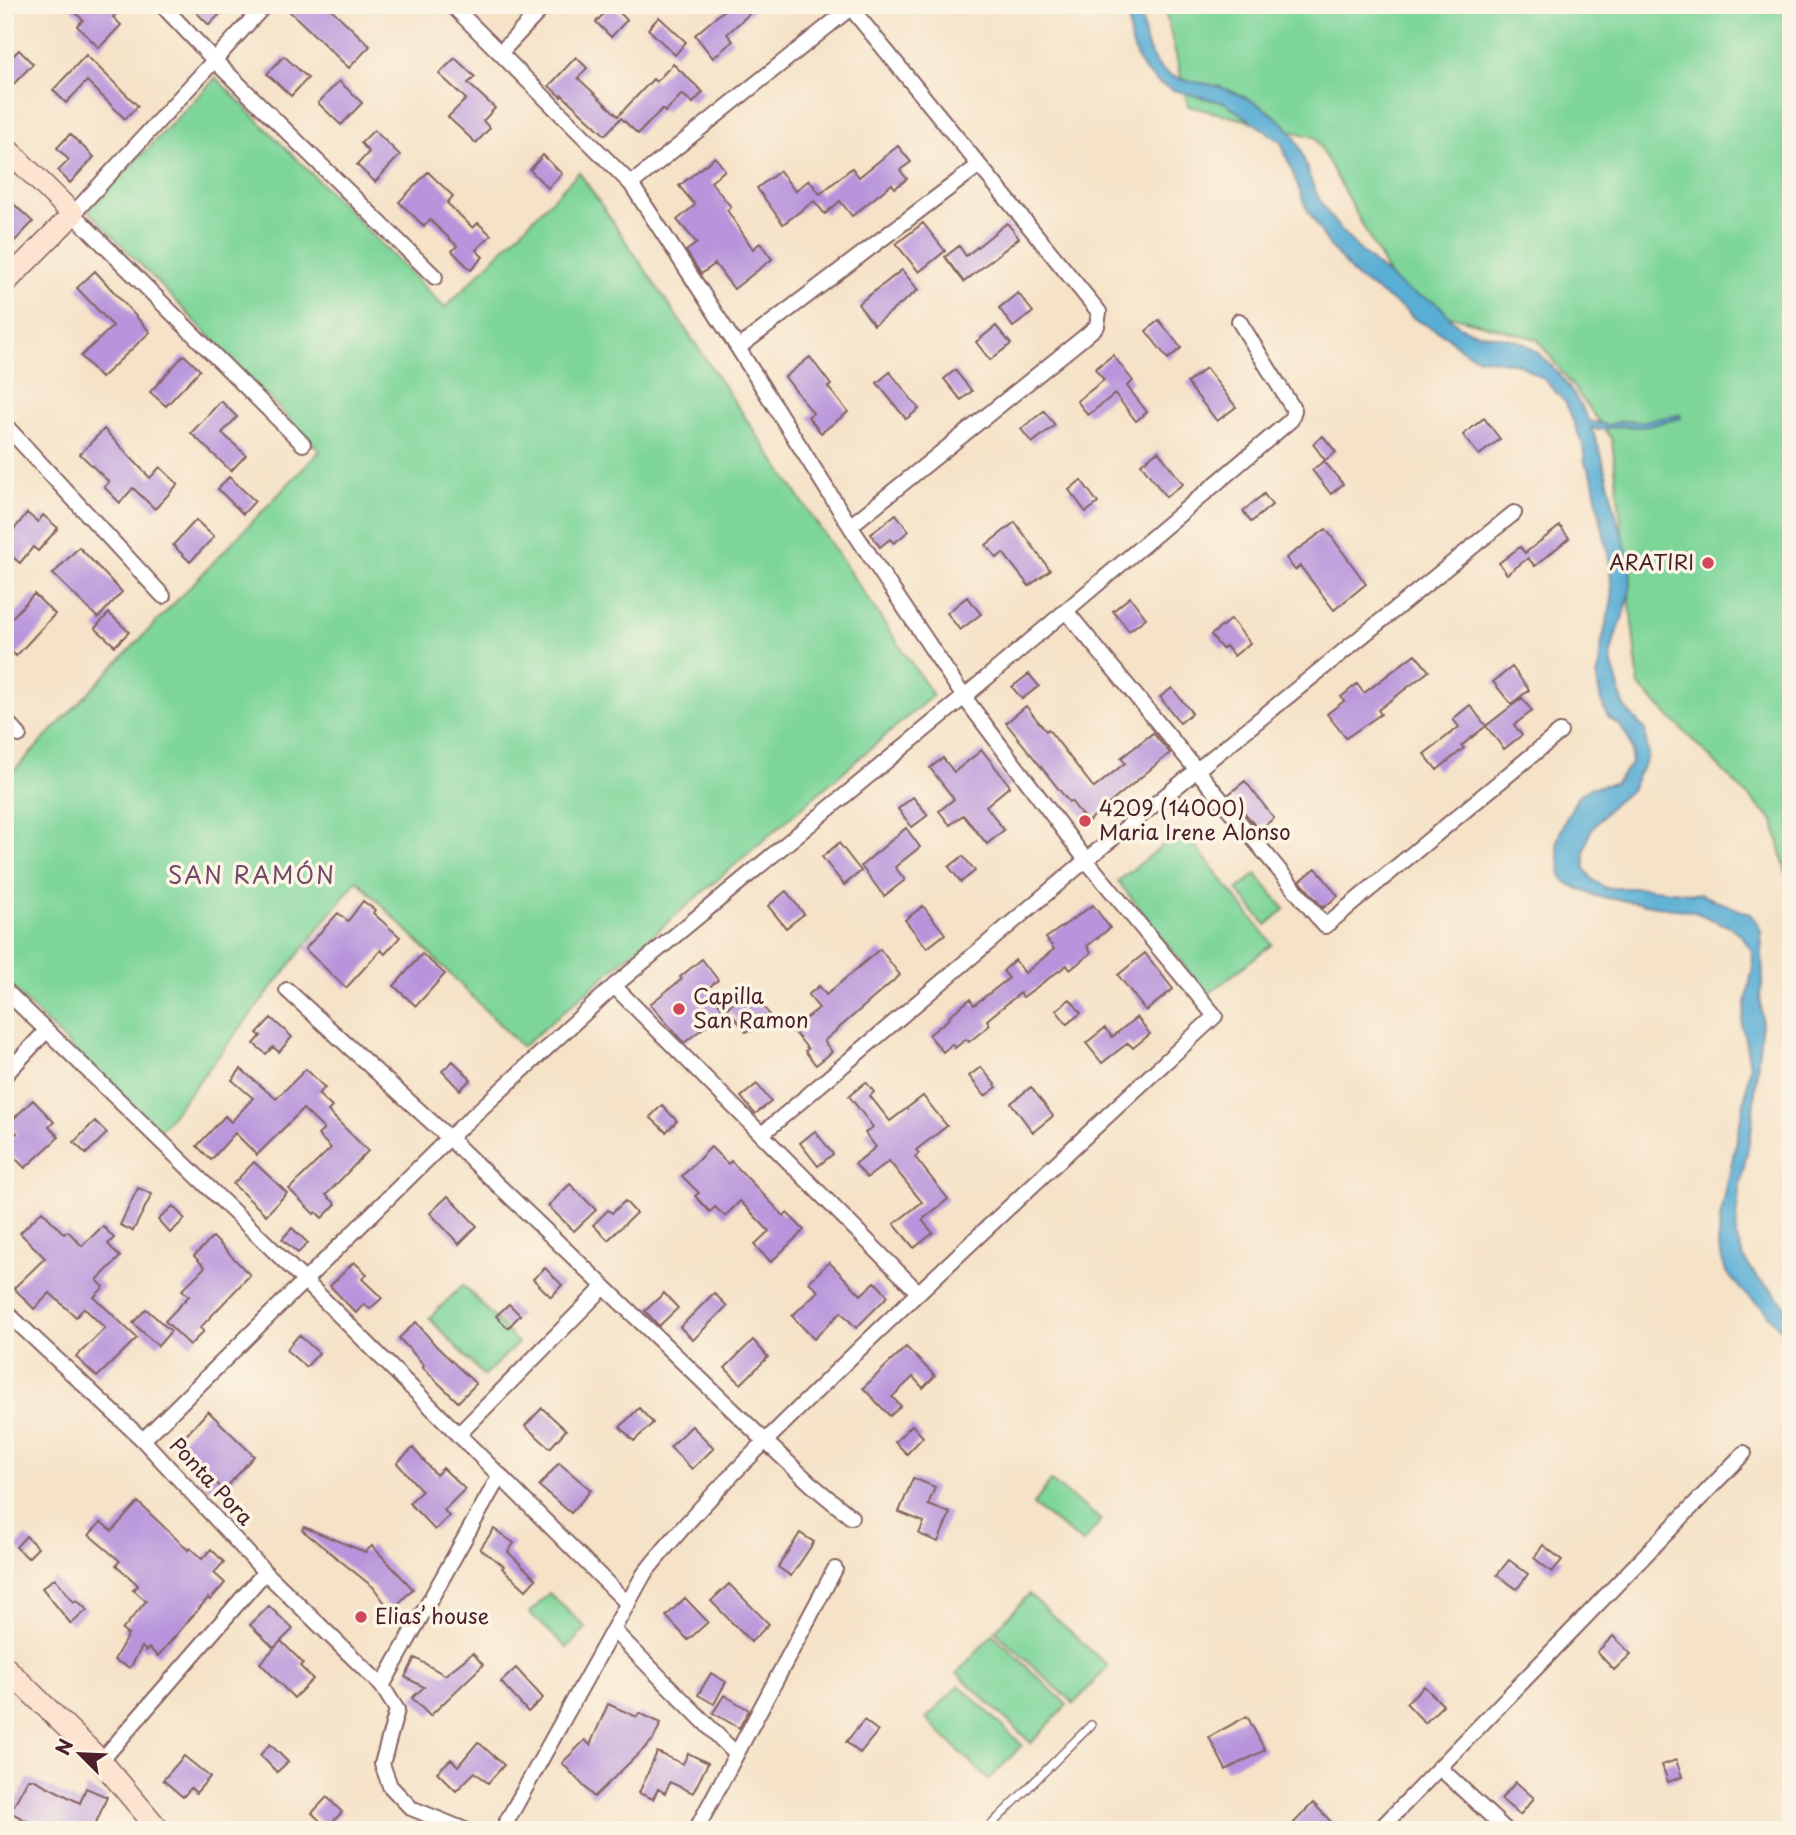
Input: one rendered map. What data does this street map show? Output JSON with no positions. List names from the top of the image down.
{
  "streets": {
    "street": ["Ponta Pora"]
  },
  "districts": ["SAN RAMÓN"],
  "places": [
    "ARATIRI",
    "4209 (14000) Maria Irene Alonso",
    "Capilla San Ramon",
    "Elias’ house"
  ],
  "north": "top left"
}
